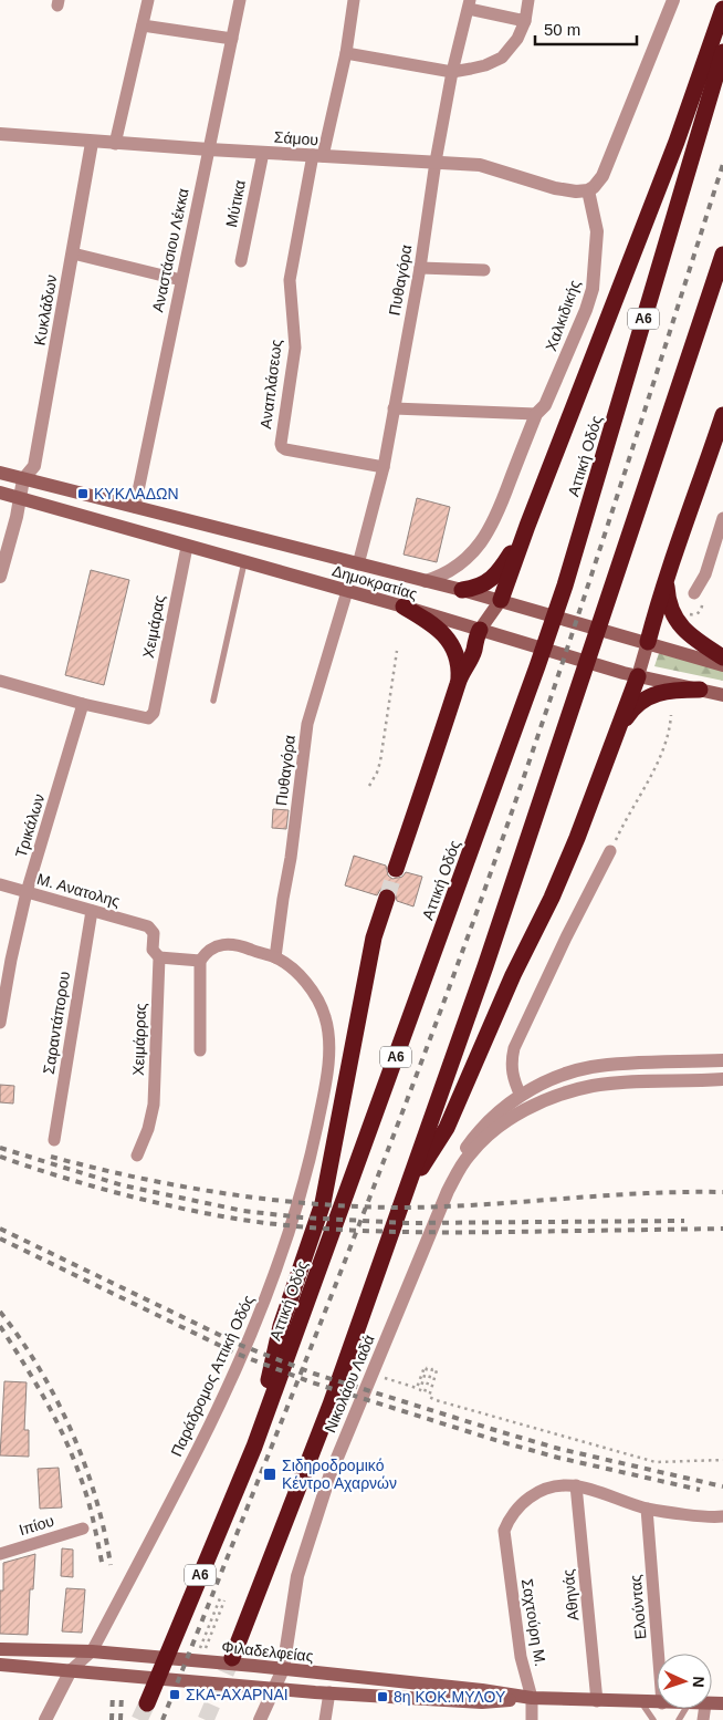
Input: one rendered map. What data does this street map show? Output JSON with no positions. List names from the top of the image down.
{
  "streets": {
    "highway": ["Α6", "Αττική Οδός"],
    "main road": ["Δημοκρατίας", "Φιλαδελφείας"],
    "street": [
      "Σάμου",
      "Μύτικα",
      "Αναστάσιου Λέκκα",
      "Πυθαγόρα",
      "Κυκλάδων",
      "Χαλκιδικής",
      "Αναπλάσεως",
      "Χειμάρας",
      "Τρικάλων",
      "Μ. Ανατολης",
      "Σαραντάπορου",
      "Χειμάρρας",
      "Παράδρομος Αττική Οδός",
      "Νικολάου Λαδά",
      "Ιπίου",
      "Αθηνάς",
      "Ελούντας",
      "Σαχτούρη Μ."
    ]
  },
  "crossings": [
    ["Σάμου", "Μύτικα"],
    ["Σάμου", "Αναστάσιου Λέκκα"],
    ["Σάμου", "Πυθαγόρα"],
    ["Σάμου", "Κυκλάδων"],
    ["Σάμου", "Χαλκιδικής"],
    ["Σάμου", "Αναπλάσεως"],
    ["Αναστάσιου Λέκκα", "Δημοκρατίας"],
    ["Πυθαγόρα", "Αναπλάσεως"],
    ["Πυθαγόρα", "Δημοκρατίας"],
    ["Πυθαγόρα", "Παράδρομος Αττική Οδός"],
    ["Κυκλάδων", "Δημοκρατίας"],
    ["Χαλκιδικής", "Δημοκρατίας"],
    ["Δημοκρατίας", "Χειμάρας"],
    ["Χειμάρας", "Τρικάλων"],
    ["Τρικάλων", "Μ. Ανατολης"],
    ["Μ. Ανατολης", "Σαραντάπορου"],
    ["Μ. Ανατολης", "Χειμάρρας"],
    ["Παράδρομος Αττική Οδός", "Φιλαδελφείας"],
    ["Νικολάου Λαδά", "Φιλαδελφείας"],
    ["Αθηνάς", "Σαχτούρη Μ."],
    ["Αθηνάς", "Φιλαδελφείας"],
    ["Σαχτούρη Μ.", "Φιλαδελφείας"]
  ],
  "places": {
    "transit": [
      "ΚΥΚΛΑΔΩΝ",
      "Σιδηροδρομικό Κέντρο Αχαρνών",
      "ΣΚΑ-ΑΧΑΡΝΑΙ",
      "8η ΚΟΚ.ΜΥΛΟΥ"
    ]
  },
  "scale_bar": "50 m",
  "north": "right"
}
